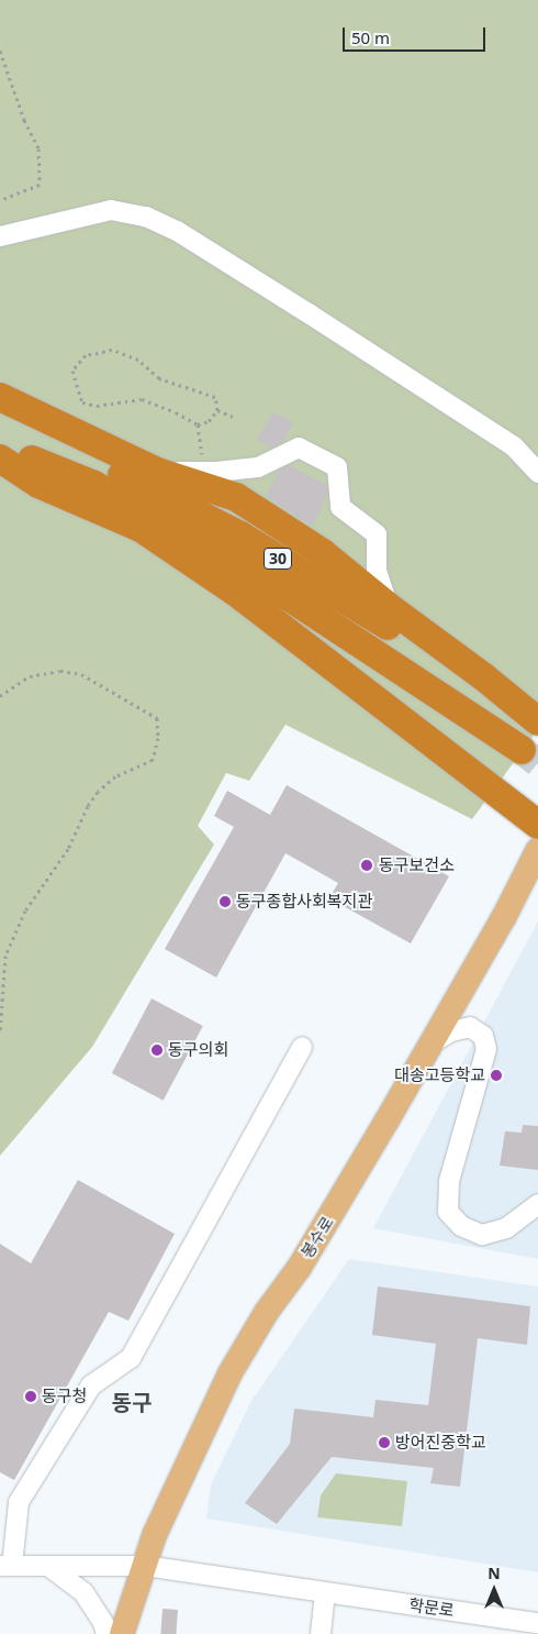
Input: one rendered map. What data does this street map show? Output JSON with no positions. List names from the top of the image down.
{
  "streets": {
    "highway": ["30"],
    "main road": ["봉수로"],
    "street": ["학문로"]
  },
  "crossings": [
    ["봉수로", "학문로"]
  ],
  "districts": ["동구"],
  "places": [
    "동구보건소",
    "동구종합사회복지관",
    "동구의회",
    "대송고등학교",
    "동구청",
    "방어진중학교"
  ],
  "scale_bar": "50 m",
  "north": "top"
}
